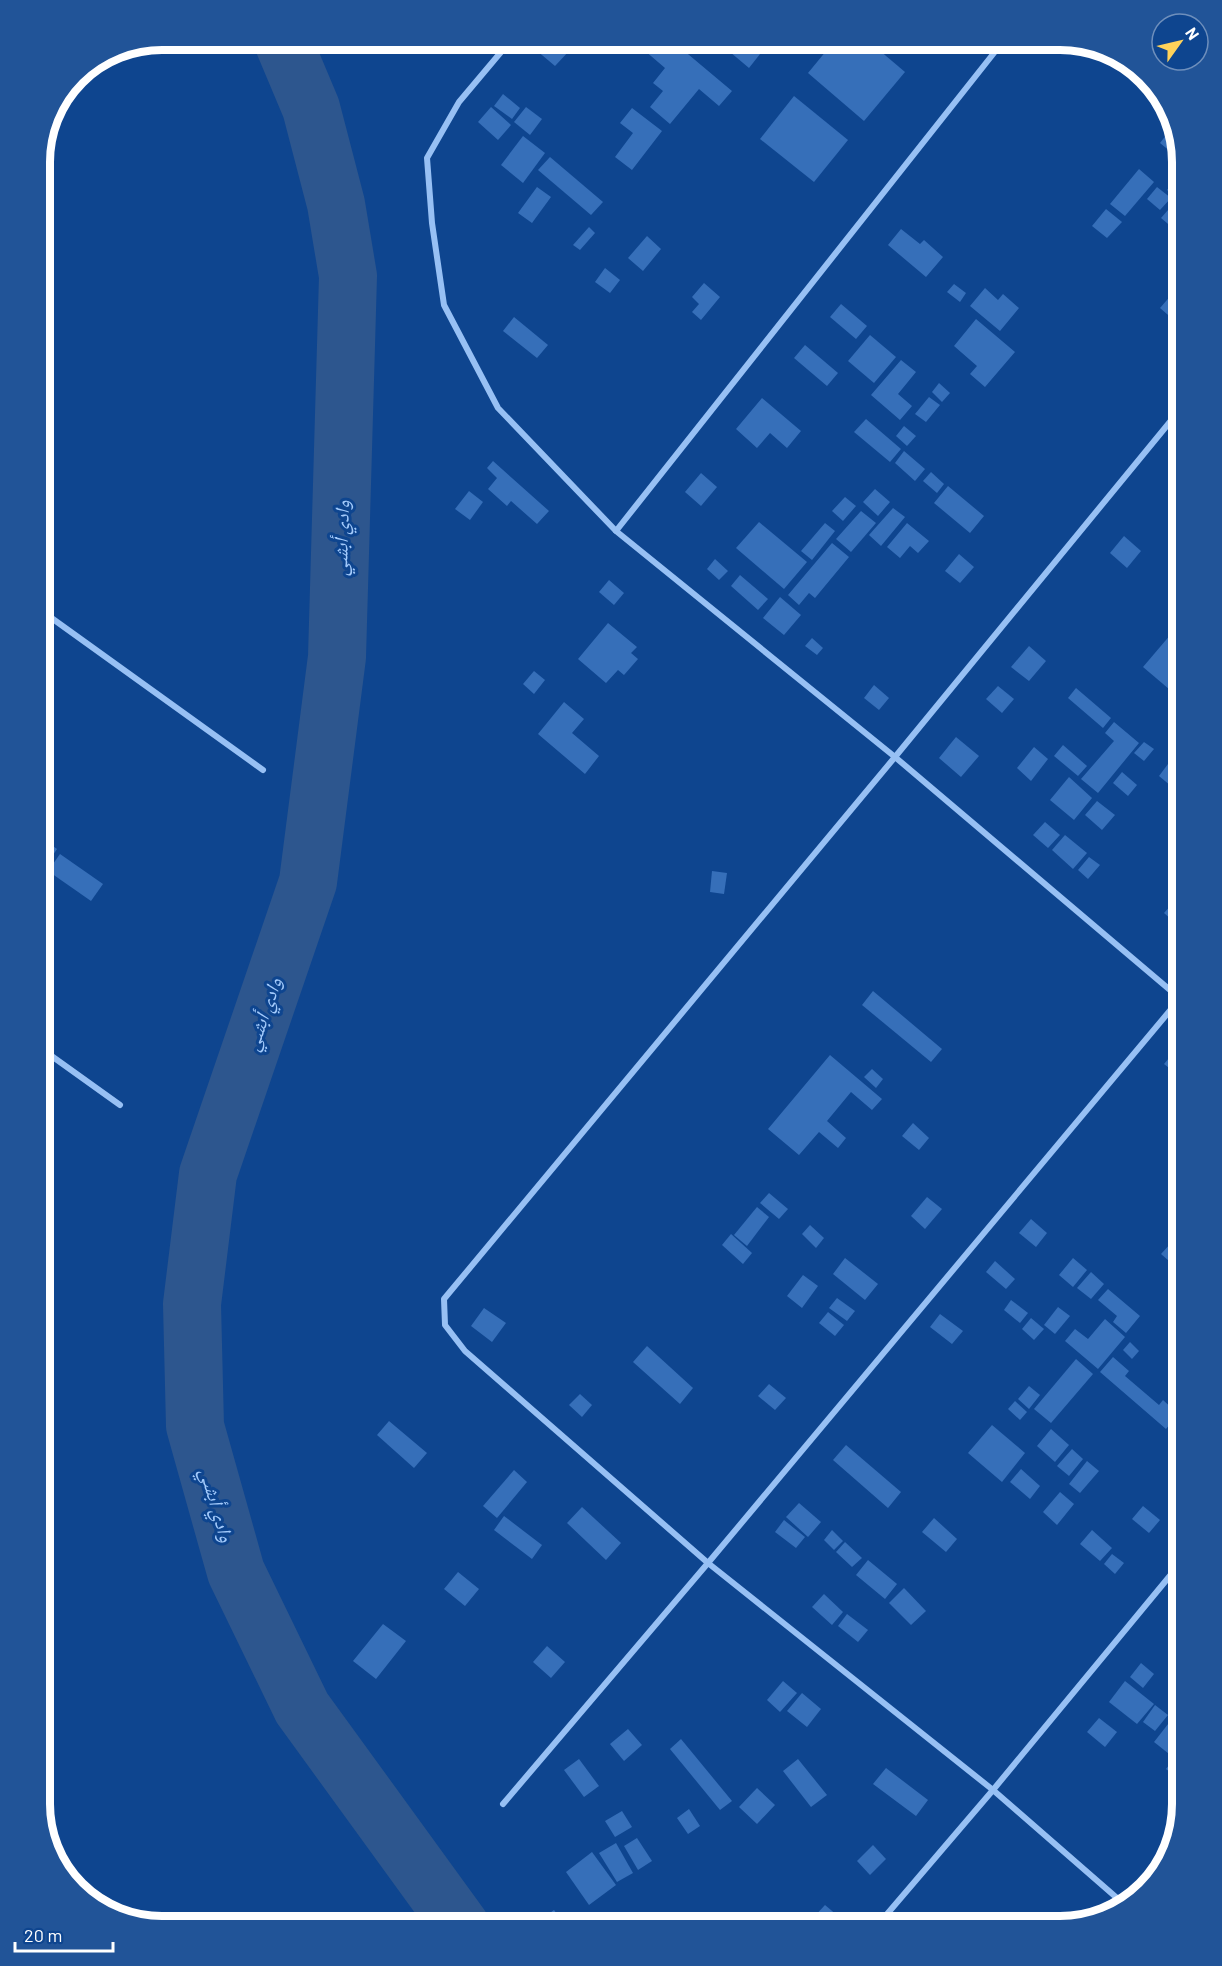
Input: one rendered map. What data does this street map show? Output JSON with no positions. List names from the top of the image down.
{
  "water": ["وادي أبشي"],
  "scale_bar": "20 m",
  "north": "top right"
}
